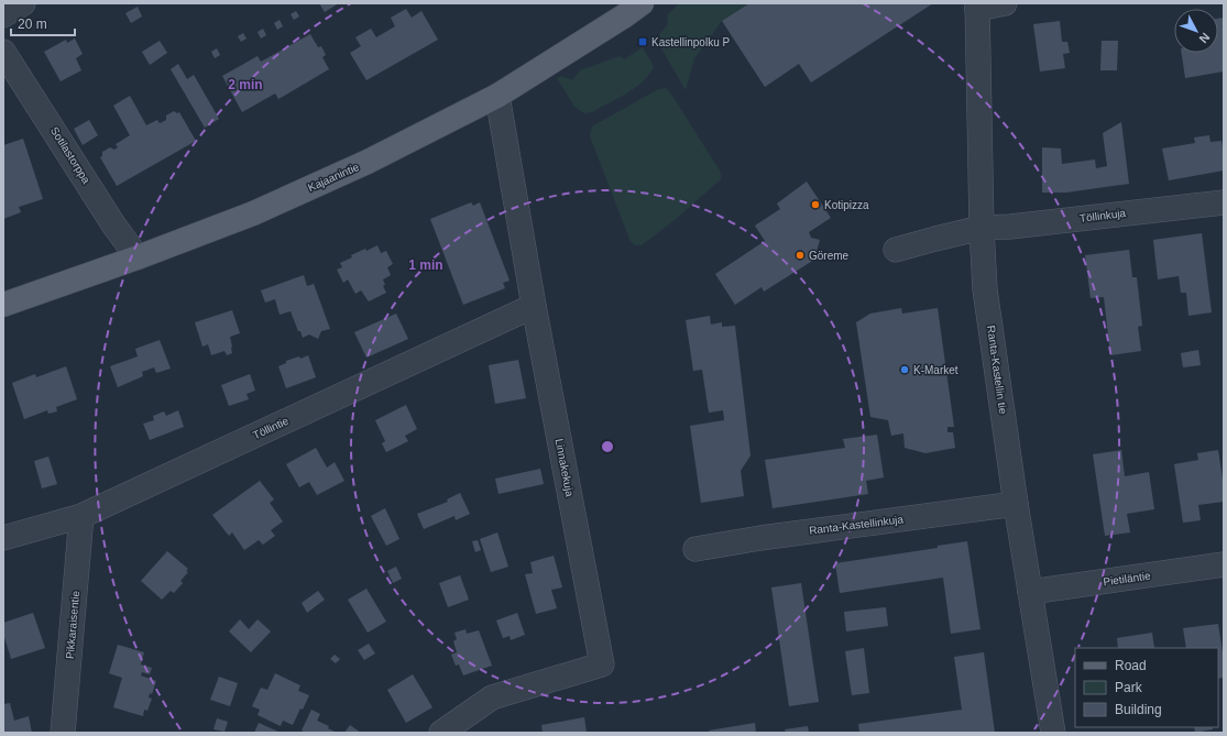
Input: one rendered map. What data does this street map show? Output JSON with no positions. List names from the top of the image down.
{
  "streets": {
    "main road": ["Kajaanintie"],
    "street": [
      "Sotilastorppa",
      "Töllinkuja",
      "Ranta-Kastellin tie",
      "Töllintie",
      "Linnakekuja",
      "Ranta-Kastellinkuja",
      "Pietiläntie",
      "Pikkaraisentie"
    ]
  },
  "crossings": [
    ["Sotilastorppa", "Kajaanintie"],
    ["Kajaanintie", "Linnakekuja"],
    ["Töllinkuja", "Ranta-Kastellin tie"],
    ["Ranta-Kastellin tie", "Ranta-Kastellinkuja"],
    ["Ranta-Kastellin tie", "Pietiläntie"],
    ["Töllintie", "Linnakekuja"],
    ["Töllintie", "Pikkaraisentie"]
  ],
  "places": {
    "transit": ["Kastellinpolku P"],
    "other": ["Kotipizza", "Göreme", "K-Market"]
  },
  "legend": ["Road", "Park", "Building"],
  "scale_bar": "20 m",
  "north": "bottom right",
  "rings": ["2 min", "1 min"]
}
